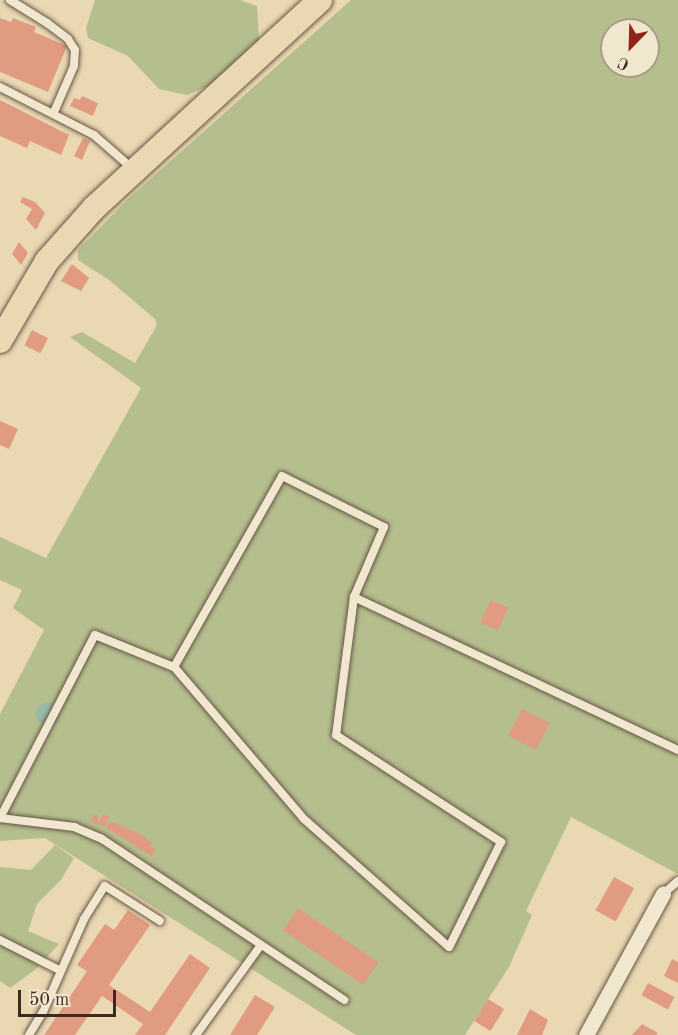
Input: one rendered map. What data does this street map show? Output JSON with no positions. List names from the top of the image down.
{
  "scale_bar": "50 m",
  "north": "bottom left"
}
